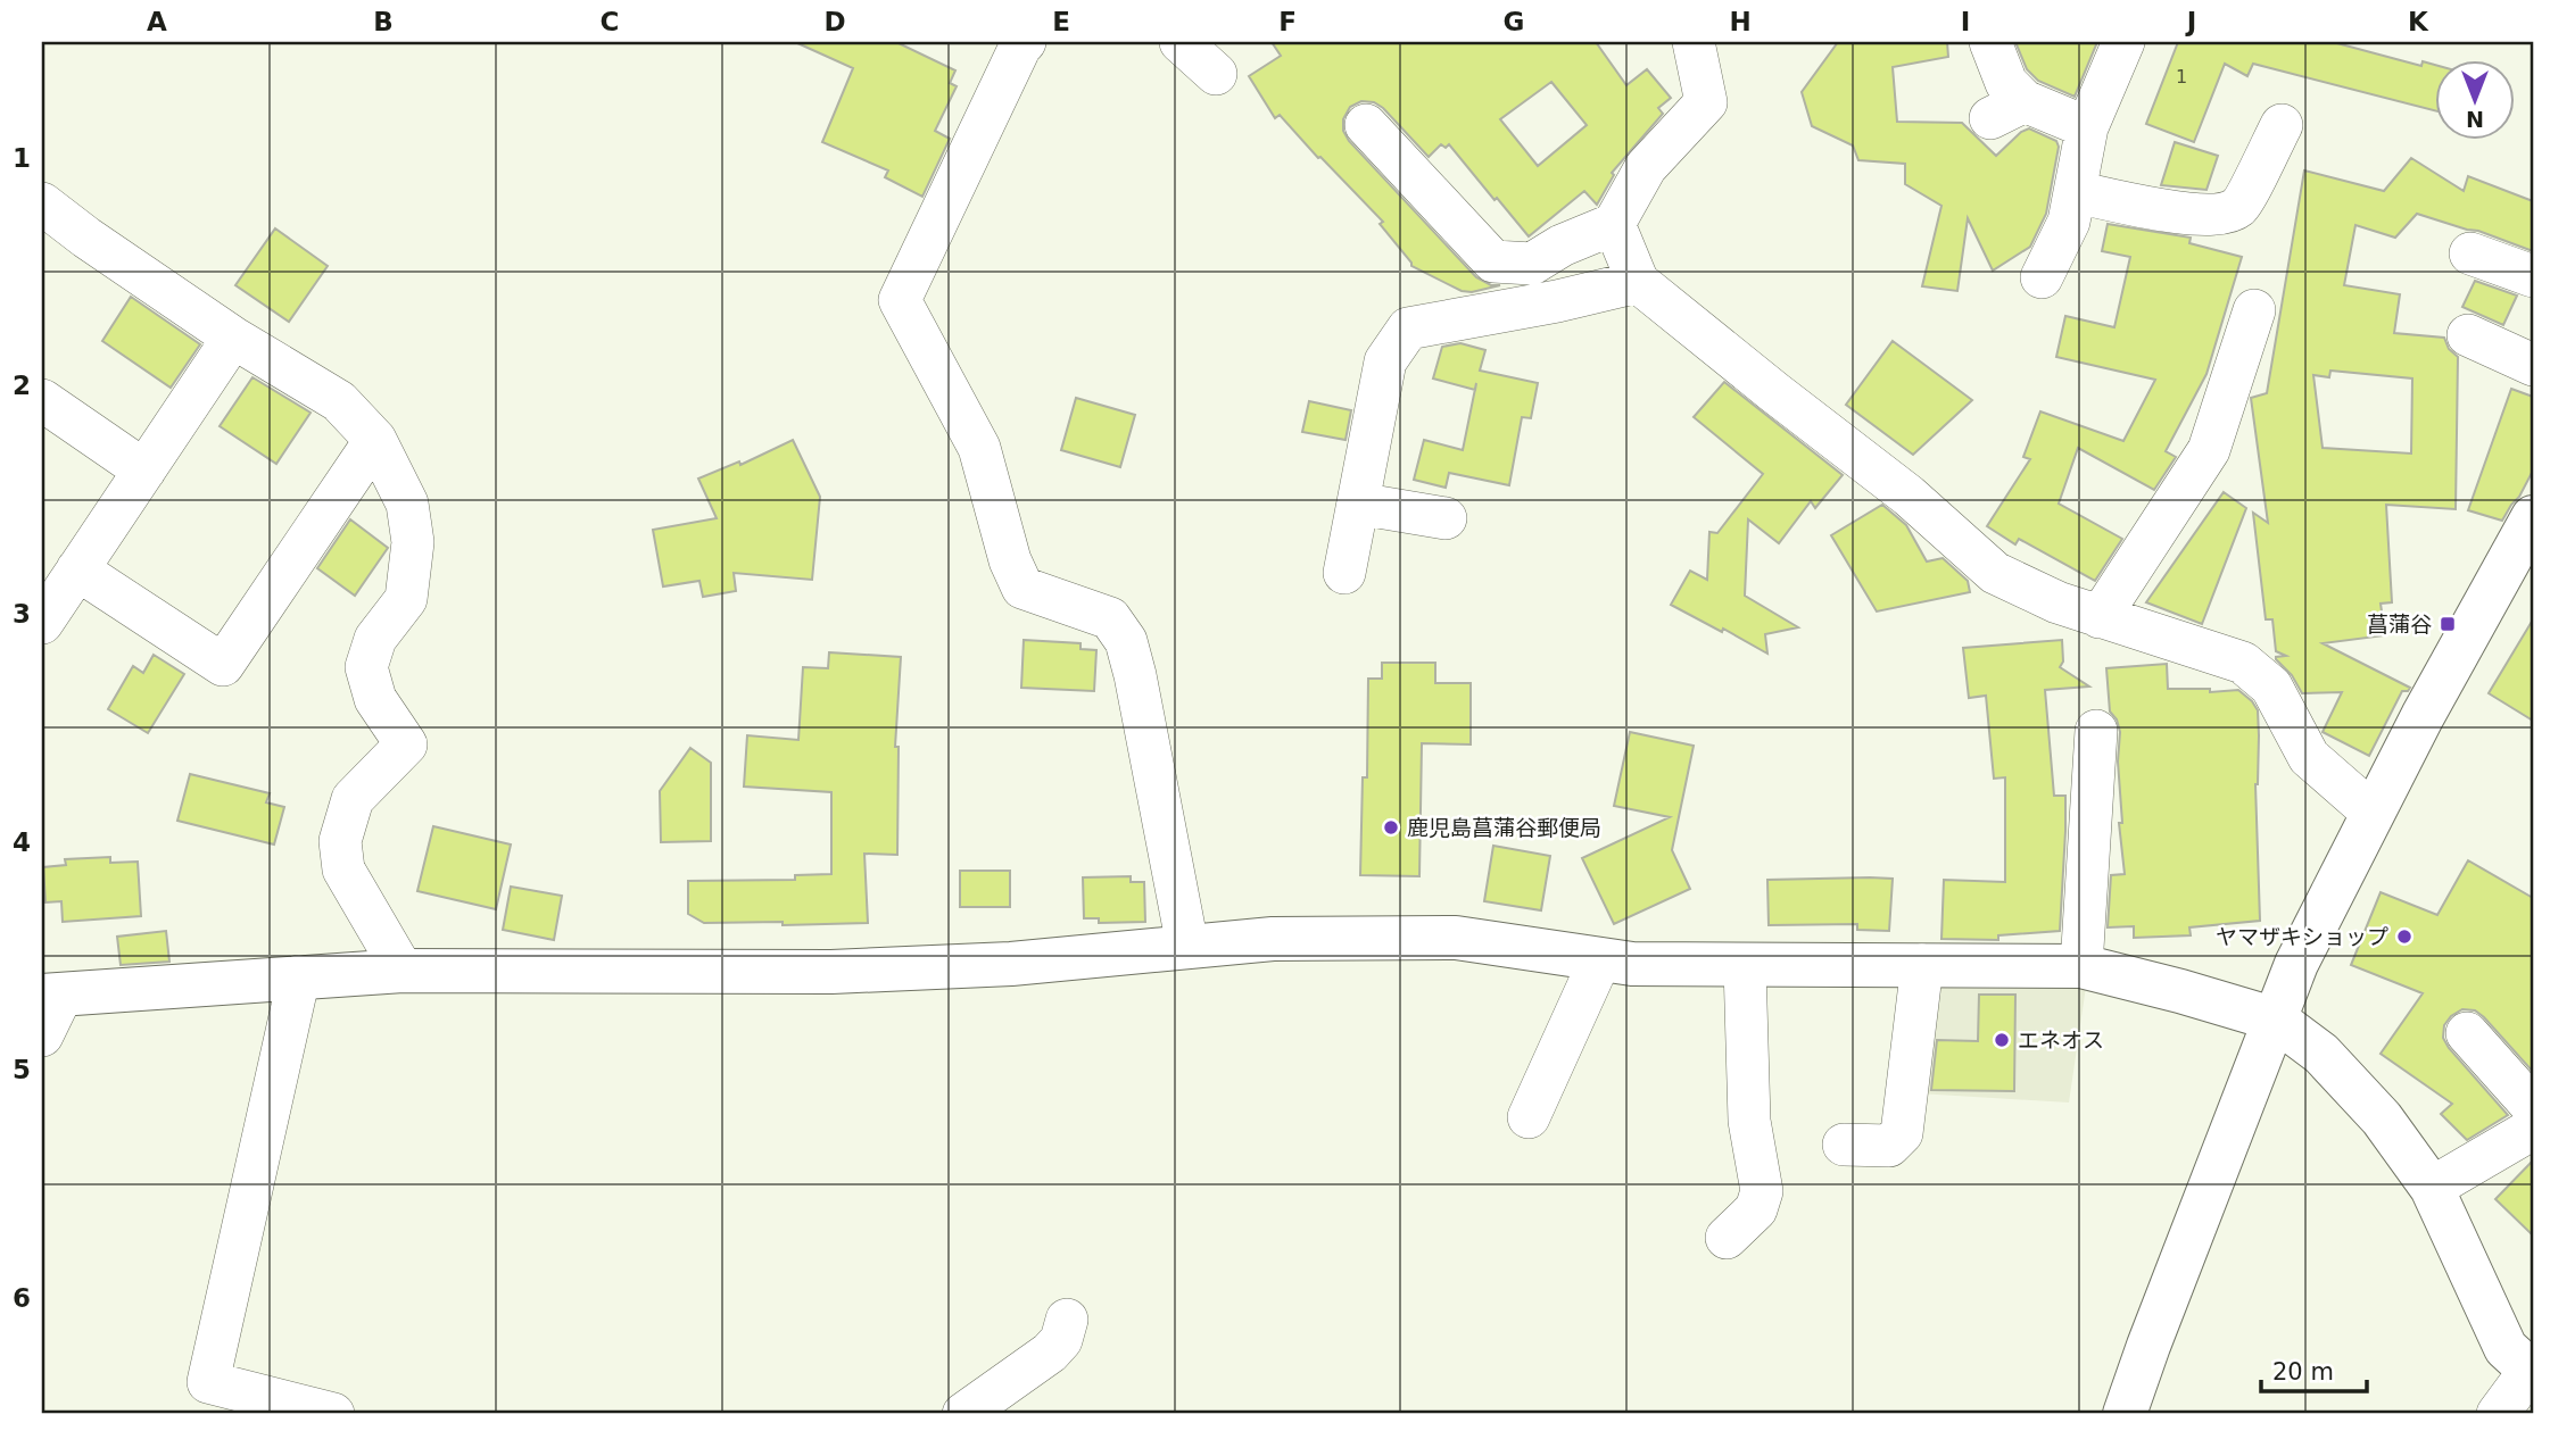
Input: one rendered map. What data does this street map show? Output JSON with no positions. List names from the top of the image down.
{
  "places": {
    "transit": ["菖蒲谷"],
    "other": ["鹿児島菖蒲谷郵便局", "ヤマザキショップ", "エネオス"]
  },
  "house_numbers": ["1"],
  "scale_bar": "20 m",
  "north": "bottom",
  "grid": {
    "columns": [
      "A",
      "B",
      "C",
      "D",
      "E",
      "F",
      "G",
      "H",
      "I",
      "J",
      "K"
    ],
    "rows": [
      "1",
      "2",
      "3",
      "4",
      "5",
      "6"
    ]
  }
}
